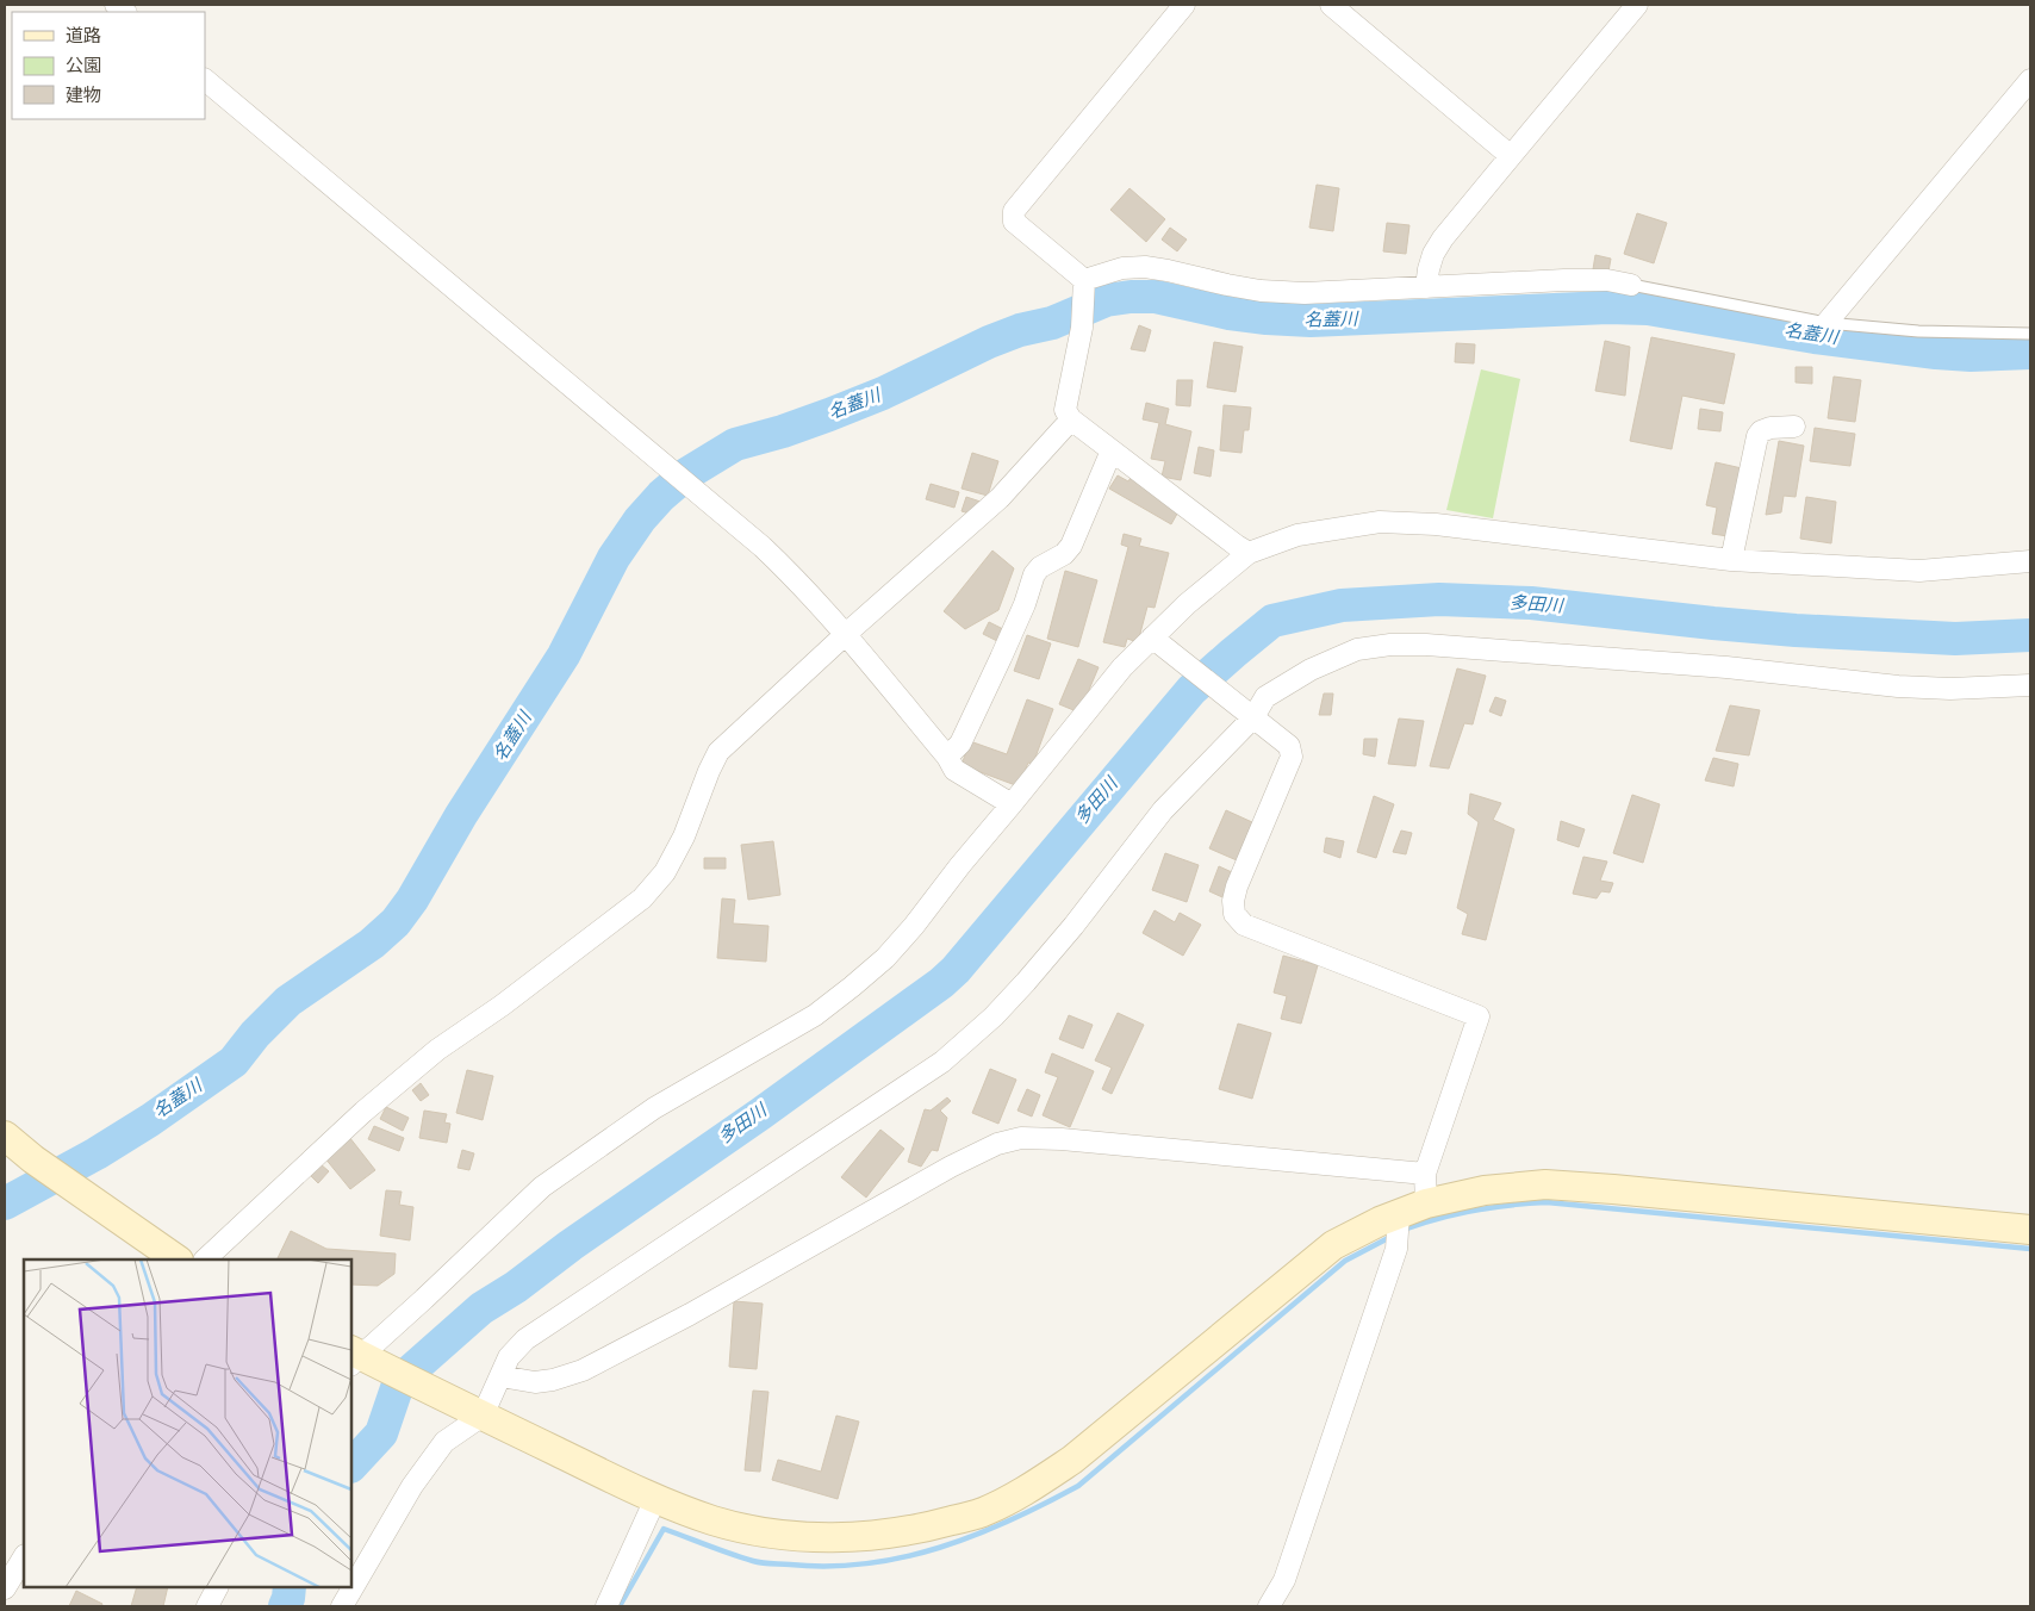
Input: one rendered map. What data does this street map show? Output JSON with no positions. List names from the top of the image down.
{
  "water": ["名蓋川", "多田川"],
  "legend": ["道路", "公園", "建物"]
}
